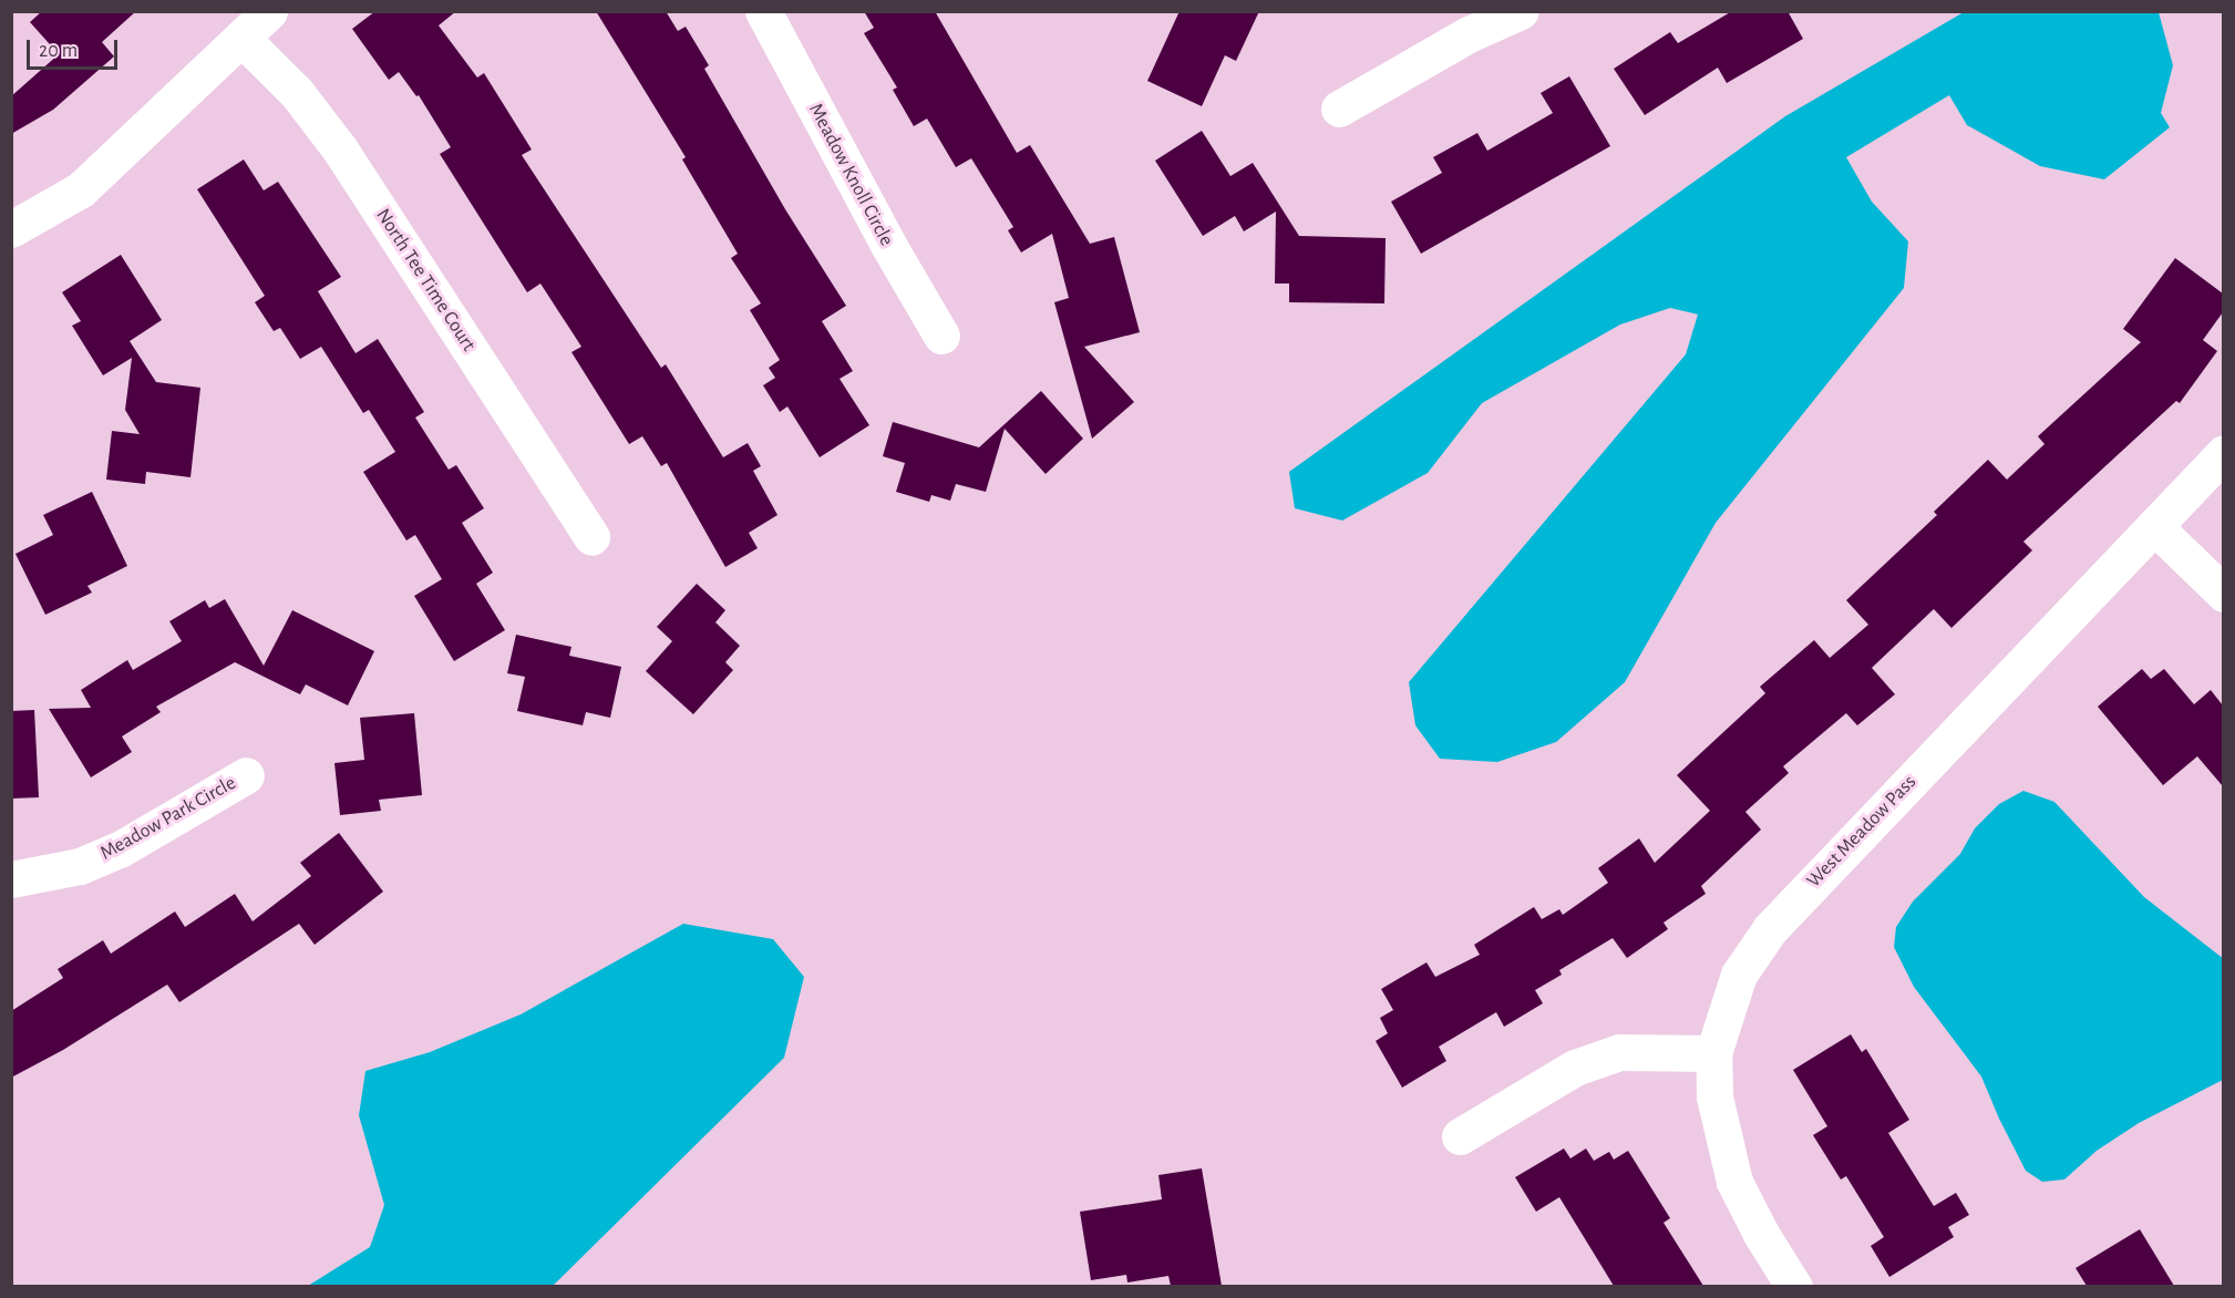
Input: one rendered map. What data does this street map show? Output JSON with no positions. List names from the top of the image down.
{
  "streets": {
    "street": [
      "Meadow Knoll Circle",
      "North Tee Time Court",
      "Meadow Park Circle",
      "West Meadow Pass"
    ]
  },
  "scale_bar": "20 m"
}
